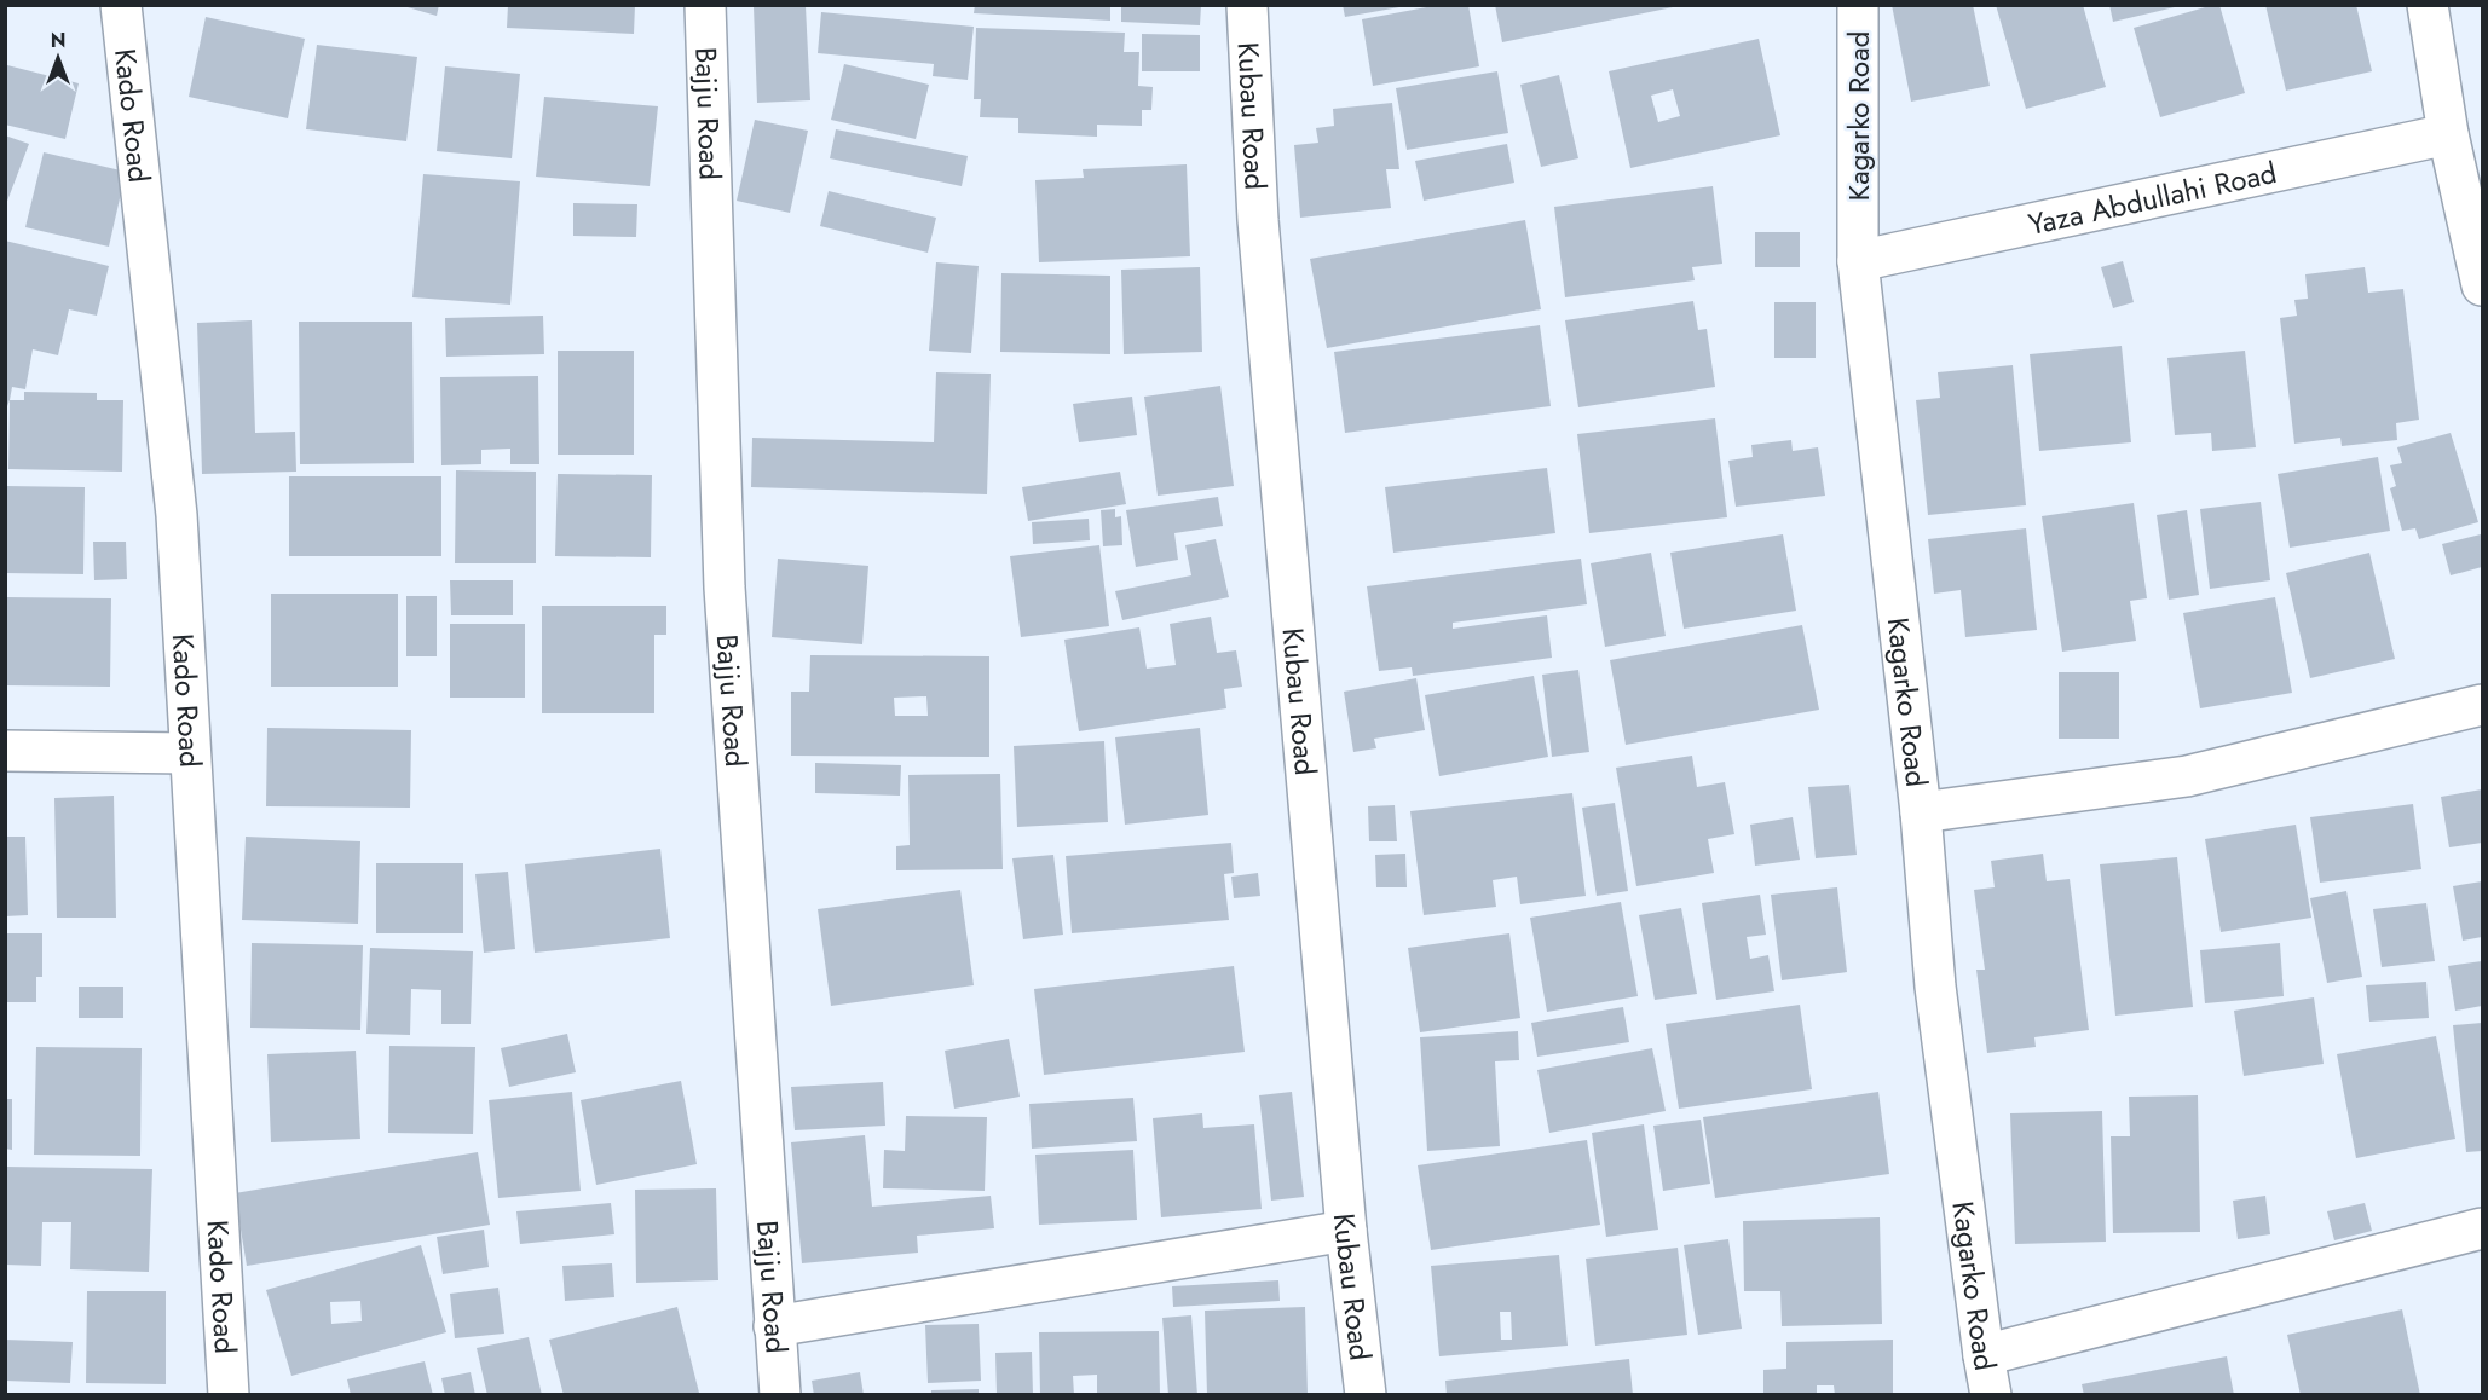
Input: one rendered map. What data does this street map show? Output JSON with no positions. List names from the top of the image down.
{
  "streets": {
    "street": [
      "Kado Road",
      "Bajju Road",
      "Kubau Road",
      "Kagarko Road",
      "Yaza Abdullahi Road"
    ]
  },
  "crossings": [
    ["Kagarko Road", "Yaza Abdullahi Road"]
  ],
  "north": "top"
}
